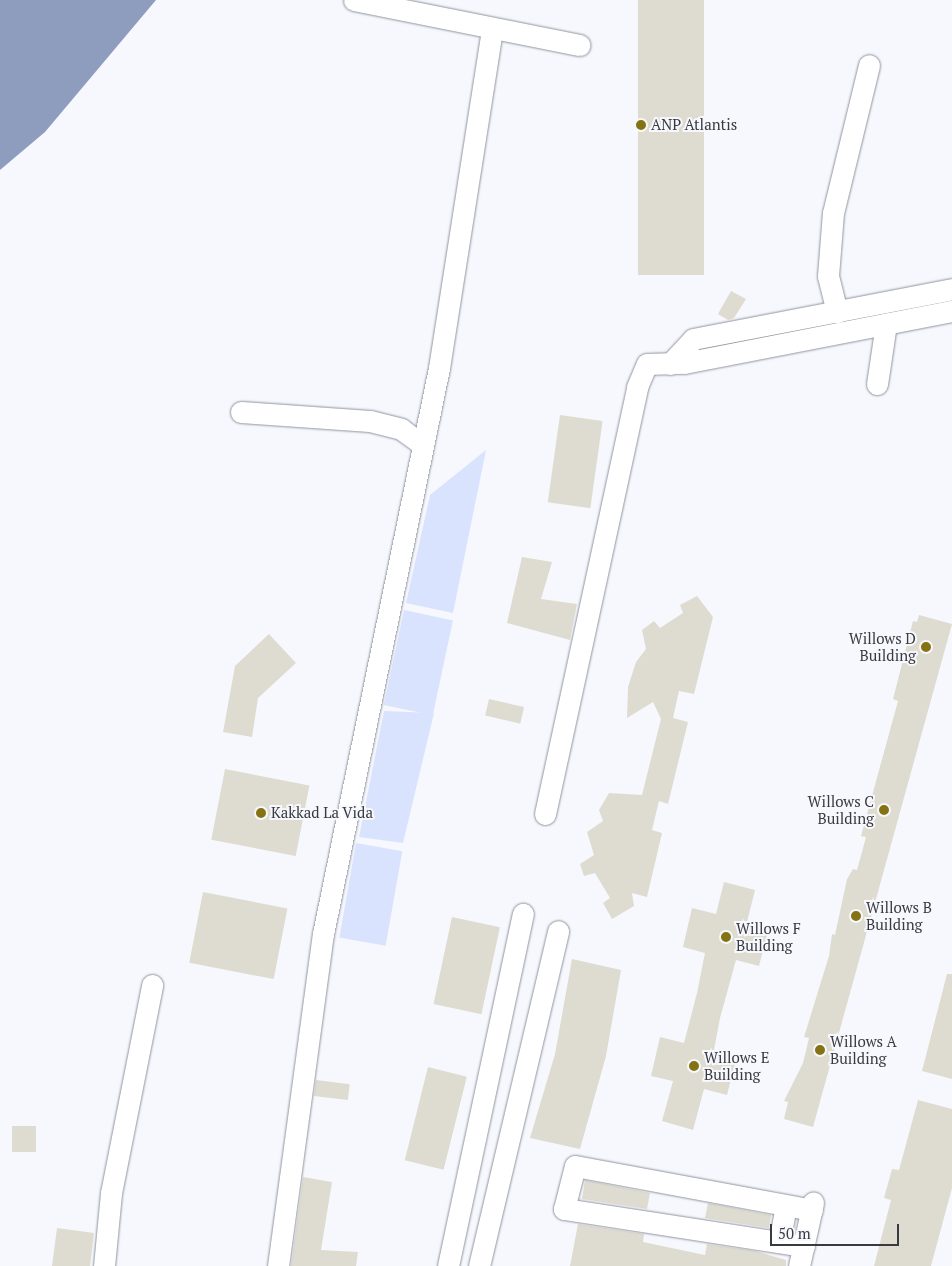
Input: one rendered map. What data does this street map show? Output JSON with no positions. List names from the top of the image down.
{
  "places": [
    "ANP Atlantis",
    "Willows D Building",
    "Willows C Building",
    "Kakkad La Vida",
    "Willows B Building",
    "Willows F Building",
    "Willows A Building",
    "Willows E Building"
  ],
  "scale_bar": "50 m"
}
